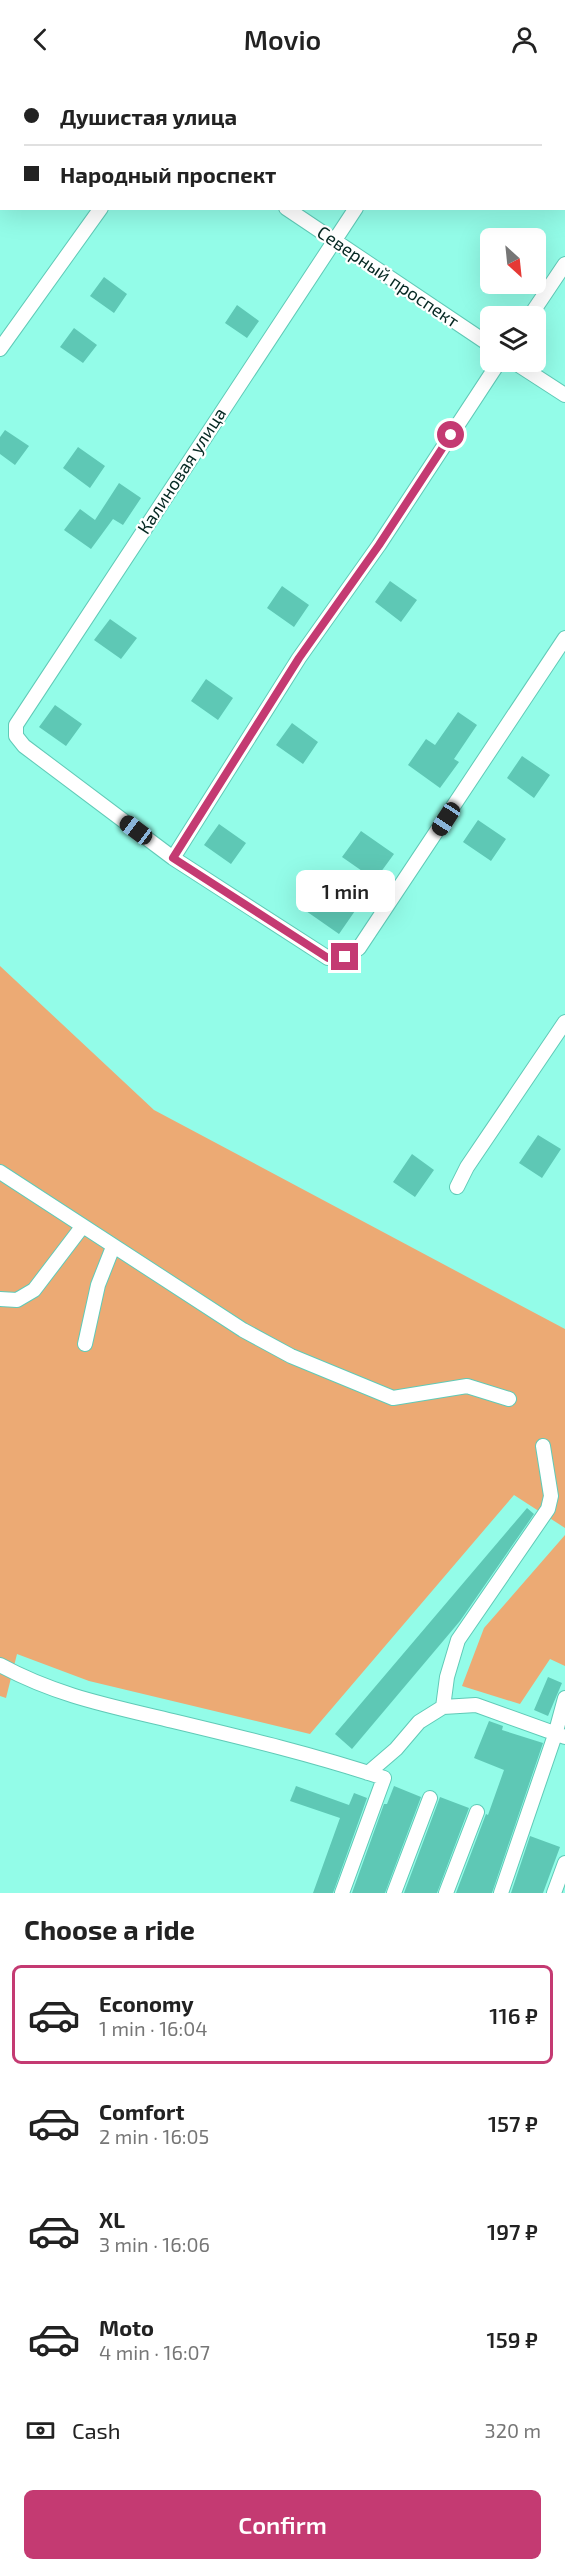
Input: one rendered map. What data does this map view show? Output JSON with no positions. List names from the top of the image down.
{
  "streets": {
    "street": ["Северный проспект", "Калиновая улица"]
  },
  "crossings": [
    ["Северный проспект", "Калиновая улица"]
  ],
  "north": "bottom right",
  "page": {
    "header": "Movio",
    "banner": ["Душистая улица", "Народный проспект"],
    "bubble": "1 min",
    "heading": "Choose a ride",
    "list": [
      {
        "name": "Economy",
        "note": "1 min · 16:04",
        "value": "116 ₽"
      },
      {
        "name": "Comfort",
        "note": "2 min · 16:05",
        "value": "157 ₽"
      },
      {
        "name": "XL",
        "note": "3 min · 16:06",
        "value": "197 ₽"
      },
      {
        "name": "Moto",
        "note": "4 min · 16:07",
        "value": "159 ₽"
      }
    ],
    "pay": ["Cash", "320 m"],
    "buttons": "Confirm"
  }
}
